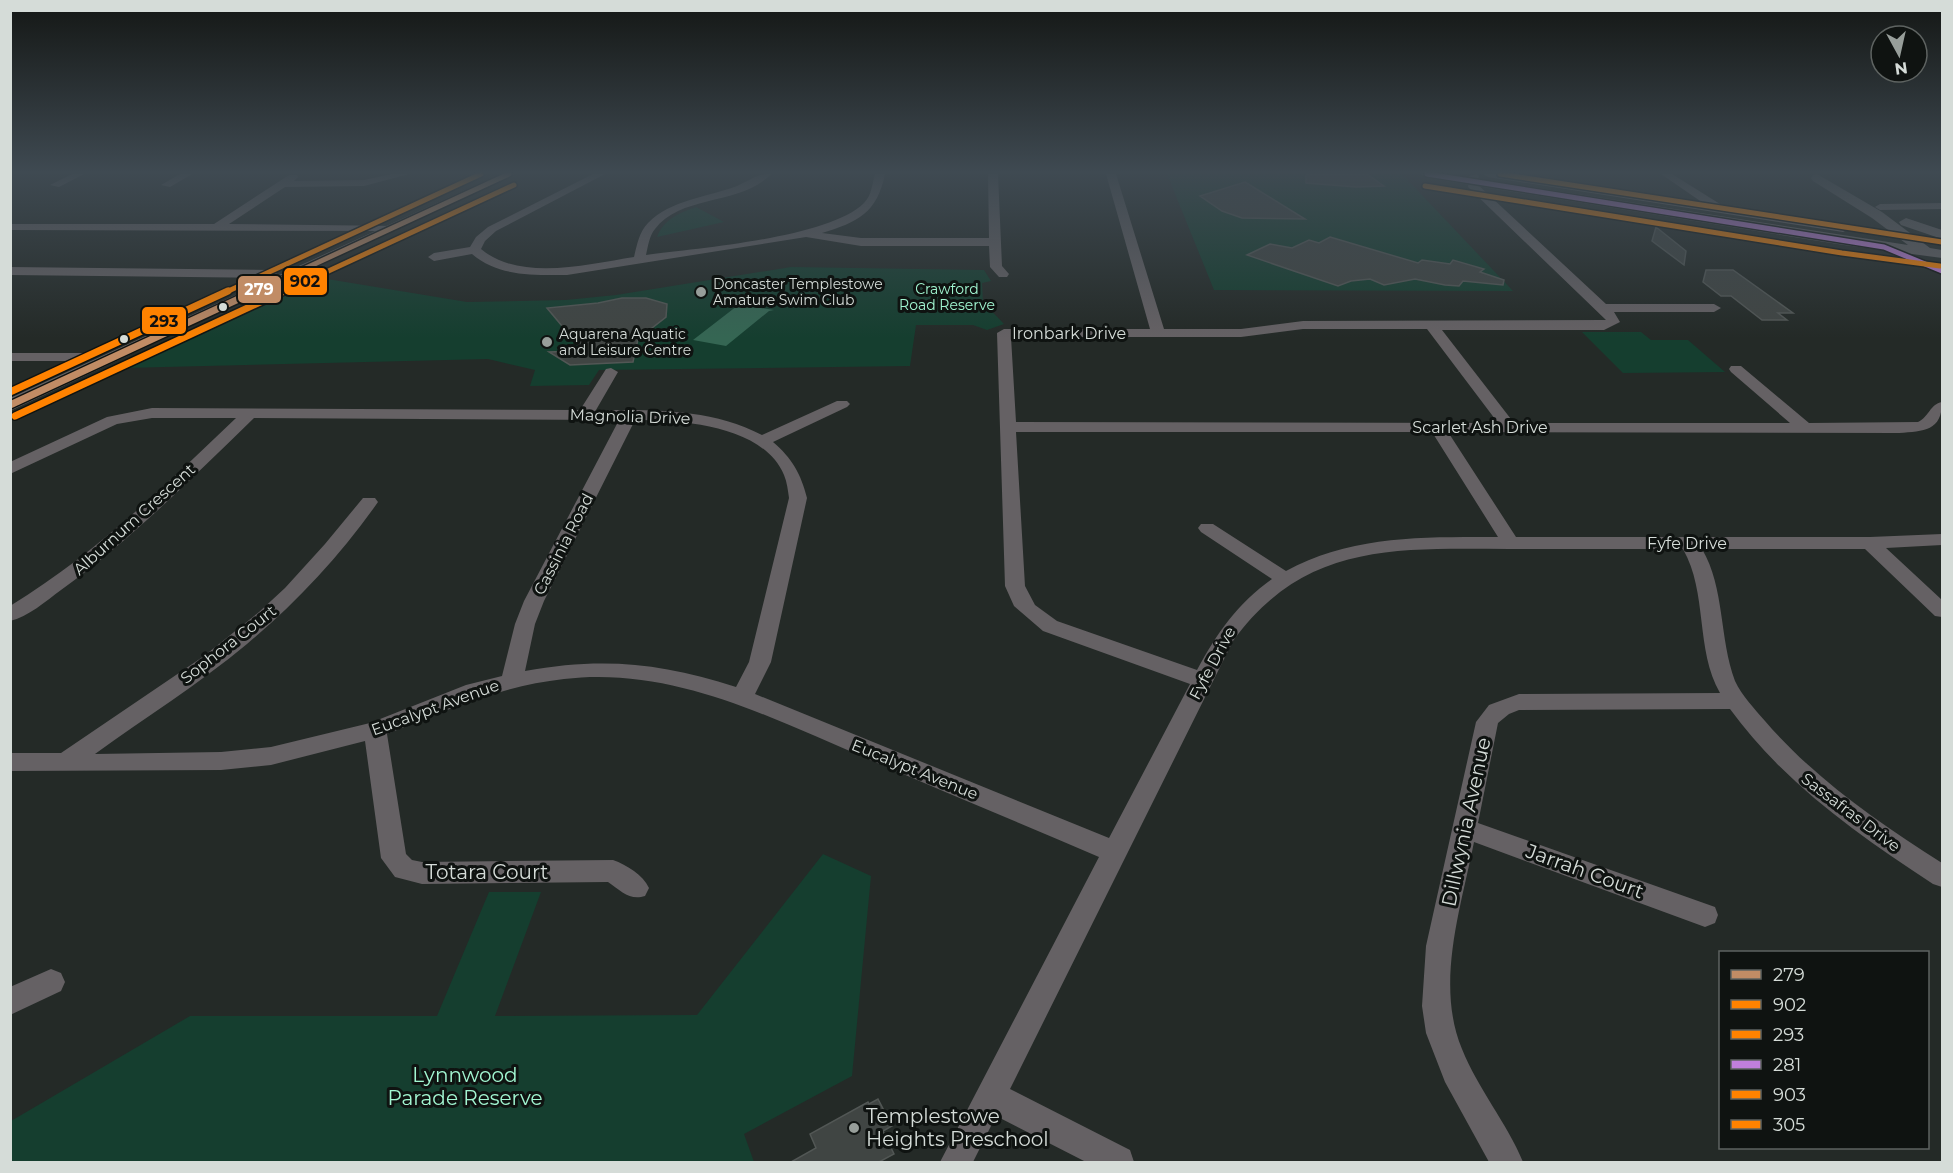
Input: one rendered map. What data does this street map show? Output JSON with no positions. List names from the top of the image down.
{
  "streets": {
    "street": [
      "Ironbark Drive",
      "Magnolia Drive",
      "Scarlet Ash Drive",
      "Alburnum Crescent",
      "Fyfe Drive",
      "Cassinia Road",
      "Sophora Court",
      "Eucalypt Avenue",
      "Sassafras Drive",
      "Dillwynia Avenue",
      "Jarrah Court",
      "Totara Court"
    ]
  },
  "crossings": [
    ["Ironbark Drive", "Scarlet Ash Drive"],
    ["Ironbark Drive", "Fyfe Drive"],
    ["Magnolia Drive", "Alburnum Crescent"],
    ["Magnolia Drive", "Cassinia Road"],
    ["Magnolia Drive", "Eucalypt Avenue"],
    ["Fyfe Drive", "Eucalypt Avenue"],
    ["Fyfe Drive", "Sassafras Drive"],
    ["Cassinia Road", "Eucalypt Avenue"],
    ["Sophora Court", "Eucalypt Avenue"],
    ["Eucalypt Avenue", "Totara Court"],
    ["Sassafras Drive", "Dillwynia Avenue"],
    ["Dillwynia Avenue", "Jarrah Court"]
  ],
  "parks": ["Crawford Road Reserve", "Lynnwood Parade Reserve"],
  "places": ["Doncaster Templestowe Amature Swim Club", "Aquarena Aquatic and Leisure Centre", "Templestowe Heights Preschool"],
  "lines": [
    "transit line 279",
    "transit line 902",
    "transit line 293",
    "transit line 281",
    "transit line 903",
    "transit line 305"
  ],
  "legend": [
    "279",
    "902",
    "293",
    "281",
    "903",
    "305"
  ],
  "north": "bottom"
}
